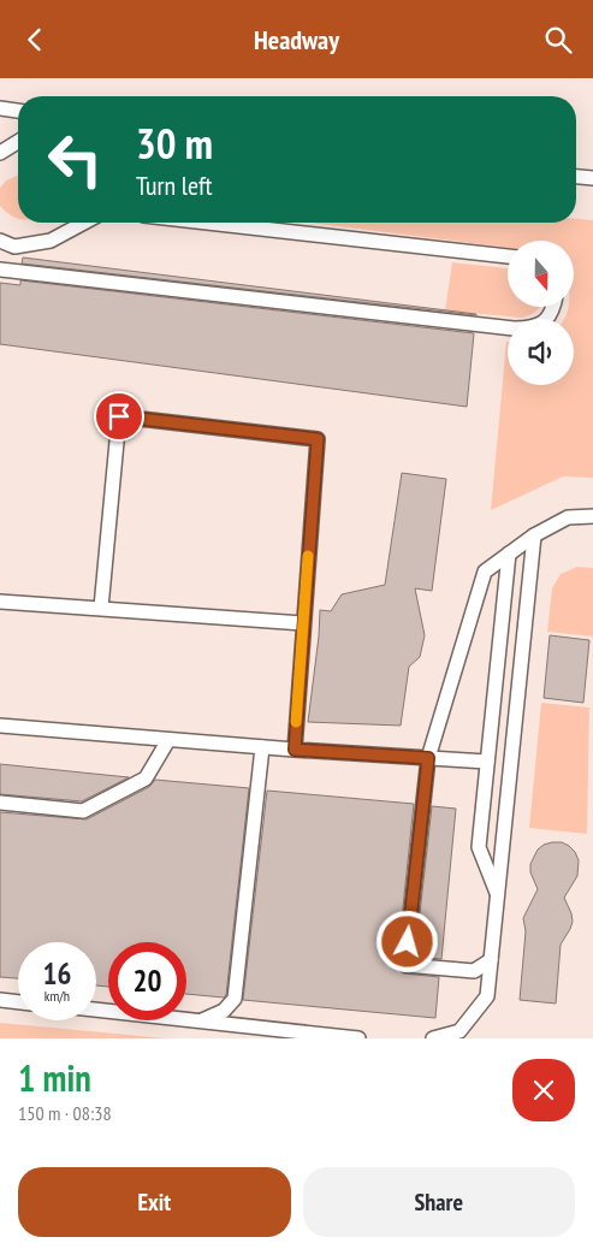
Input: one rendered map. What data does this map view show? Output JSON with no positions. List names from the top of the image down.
{
  "north": "bottom",
  "page": {
    "header": "Headway",
    "turn": ["30 m", "Turn left"],
    "speed": "16 km/h",
    "limit": "20",
    "heading": ["1 min", "150 m · 08:38"],
    "buttons": ["Exit", "Share"]
  }
}
